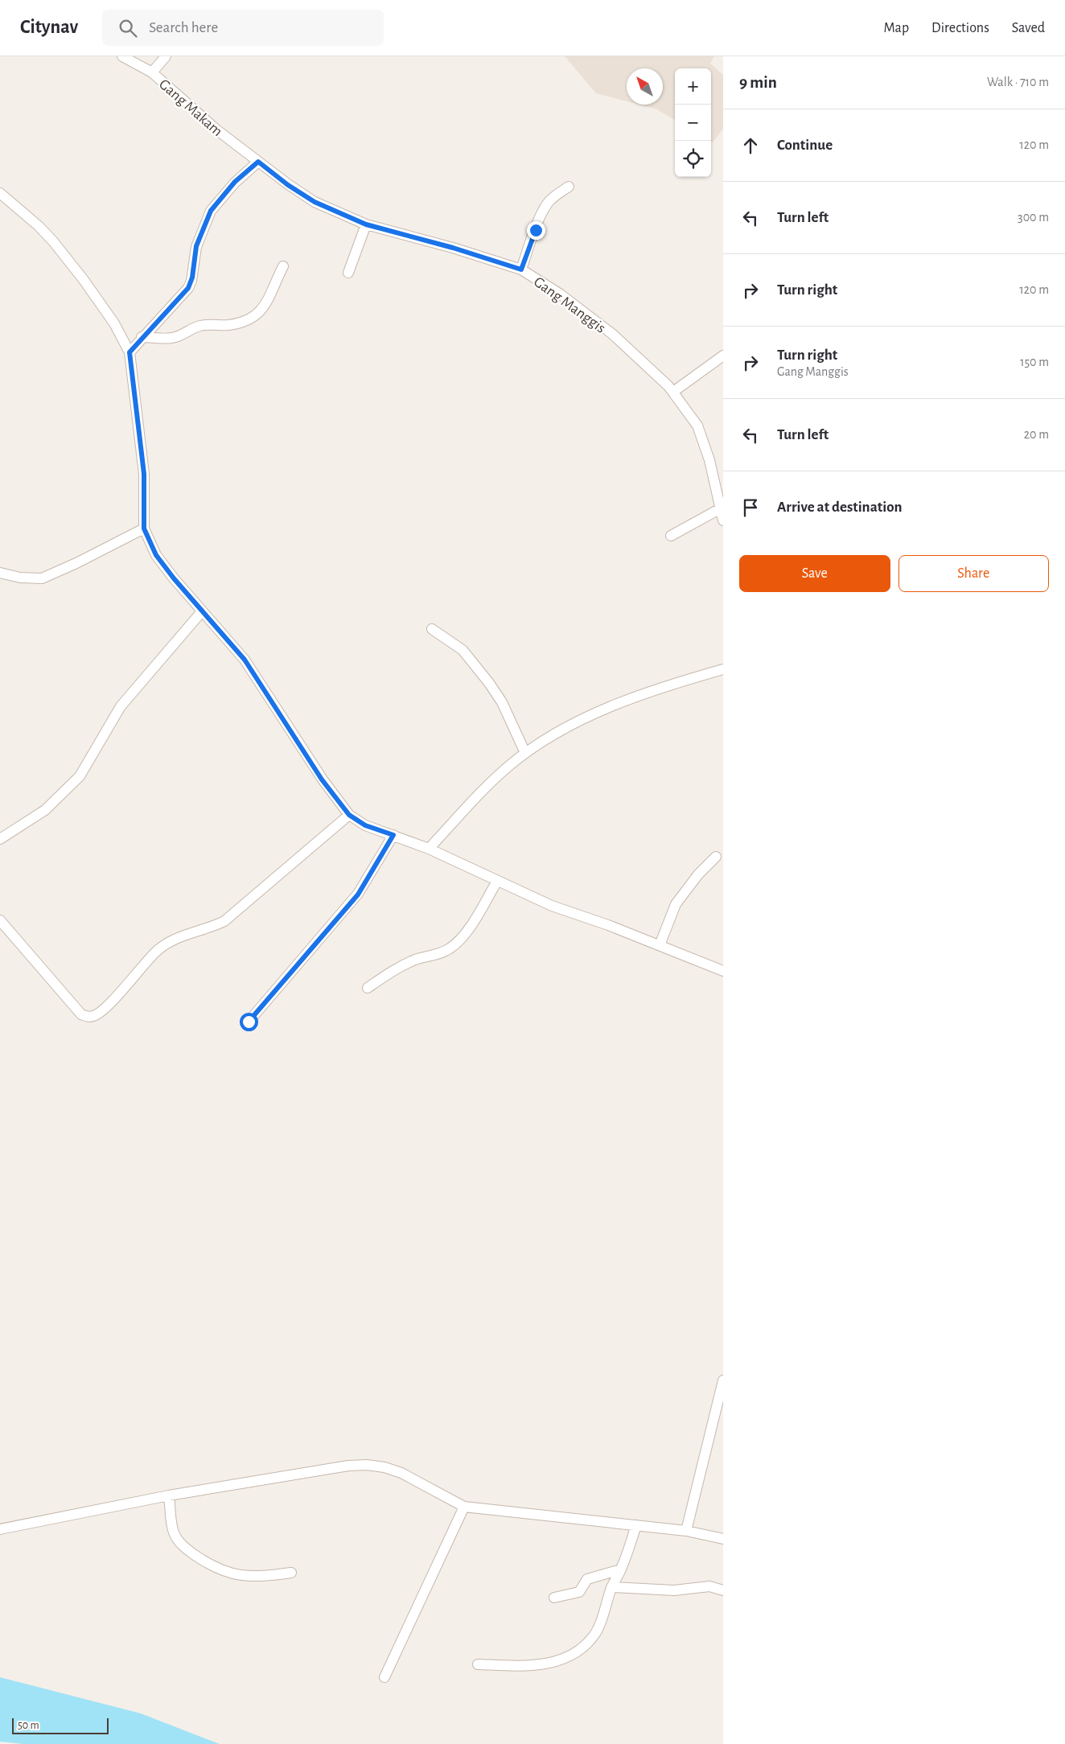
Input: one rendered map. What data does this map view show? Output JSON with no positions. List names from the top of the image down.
{
  "streets": {
    "street": ["Gang Makam", "Gang Manggis"]
  },
  "crossings": [
    ["Gang Makam", "Gang Manggis"]
  ],
  "scale_bar": "50 m",
  "north": "top left",
  "page": {
    "header": "Citynav",
    "search": "Search here",
    "nav": ["Map", "Directions", "Saved"],
    "heading": ["9 min", "Walk · 710 m"],
    "map_buttons": ["+", "−"],
    "list": [
      ["Continue", "120 m"],
      ["Turn left", "300 m"],
      ["Turn right", "120 m"],
      ["Turn right", "Gang Manggis", "150 m"],
      ["Turn left", "20 m"],
      "Arrive at destination"
    ],
    "buttons": ["Save", "Share"],
    "scale": "50 m"
  }
}
